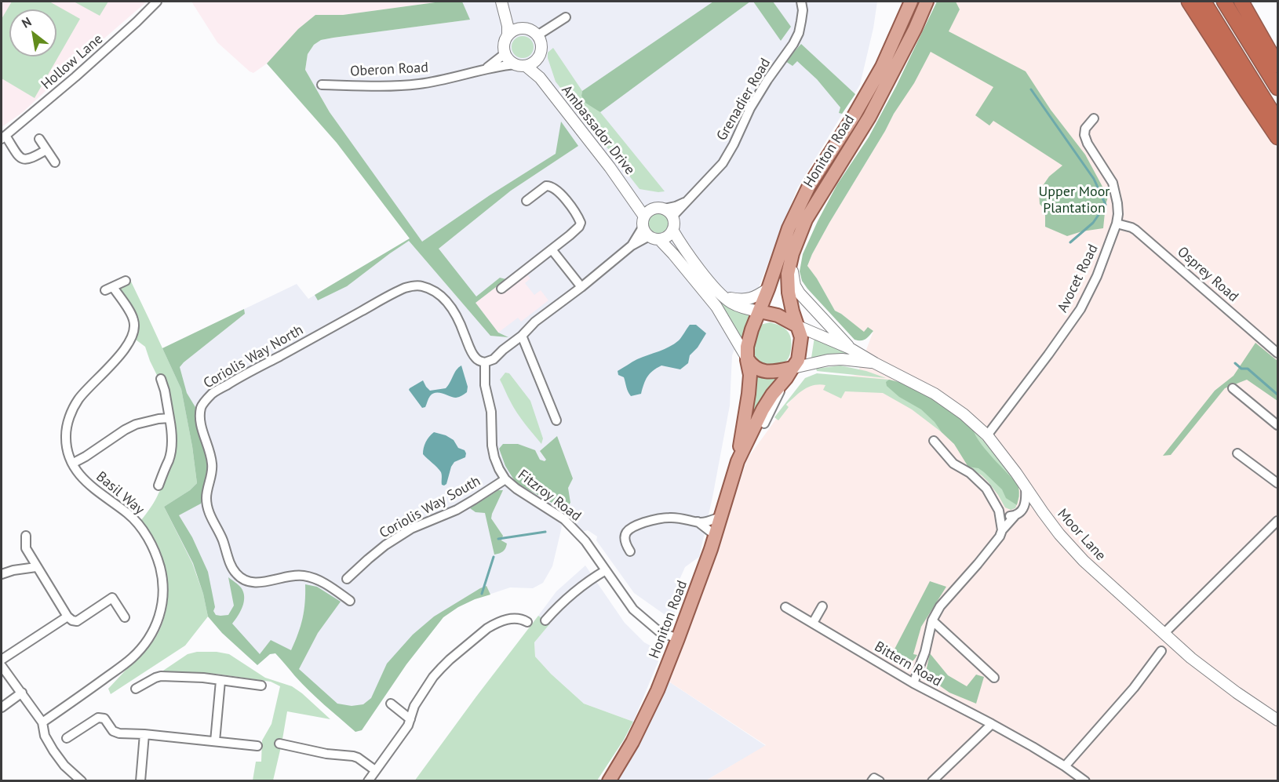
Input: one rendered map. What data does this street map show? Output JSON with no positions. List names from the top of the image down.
{
  "streets": {
    "main road": ["Ambassador Drive", "Honiton Road", "Moor Lane"],
    "street": [
      "Hollow Lane",
      "Oberon Road",
      "Grenadier Road",
      "Osprey Road",
      "Avocet Road",
      "Coriolis Way North",
      "Basil Way",
      "Fitzroy Road",
      "Coriolis Way South",
      "Bittern Road"
    ]
  },
  "crossings": [
    ["Oberon Road", "Ambassador Drive"],
    ["Ambassador Drive", "Honiton Road"],
    ["Ambassador Drive", "Moor Lane"],
    ["Honiton Road", "Fitzroy Road"],
    ["Honiton Road", "Moor Lane"],
    ["Osprey Road", "Avocet Road"],
    ["Avocet Road", "Moor Lane"],
    ["Coriolis Way North", "Fitzroy Road"],
    ["Fitzroy Road", "Coriolis Way South"]
  ],
  "parks": ["Upper Moor Plantation"],
  "north": "top left"
}
